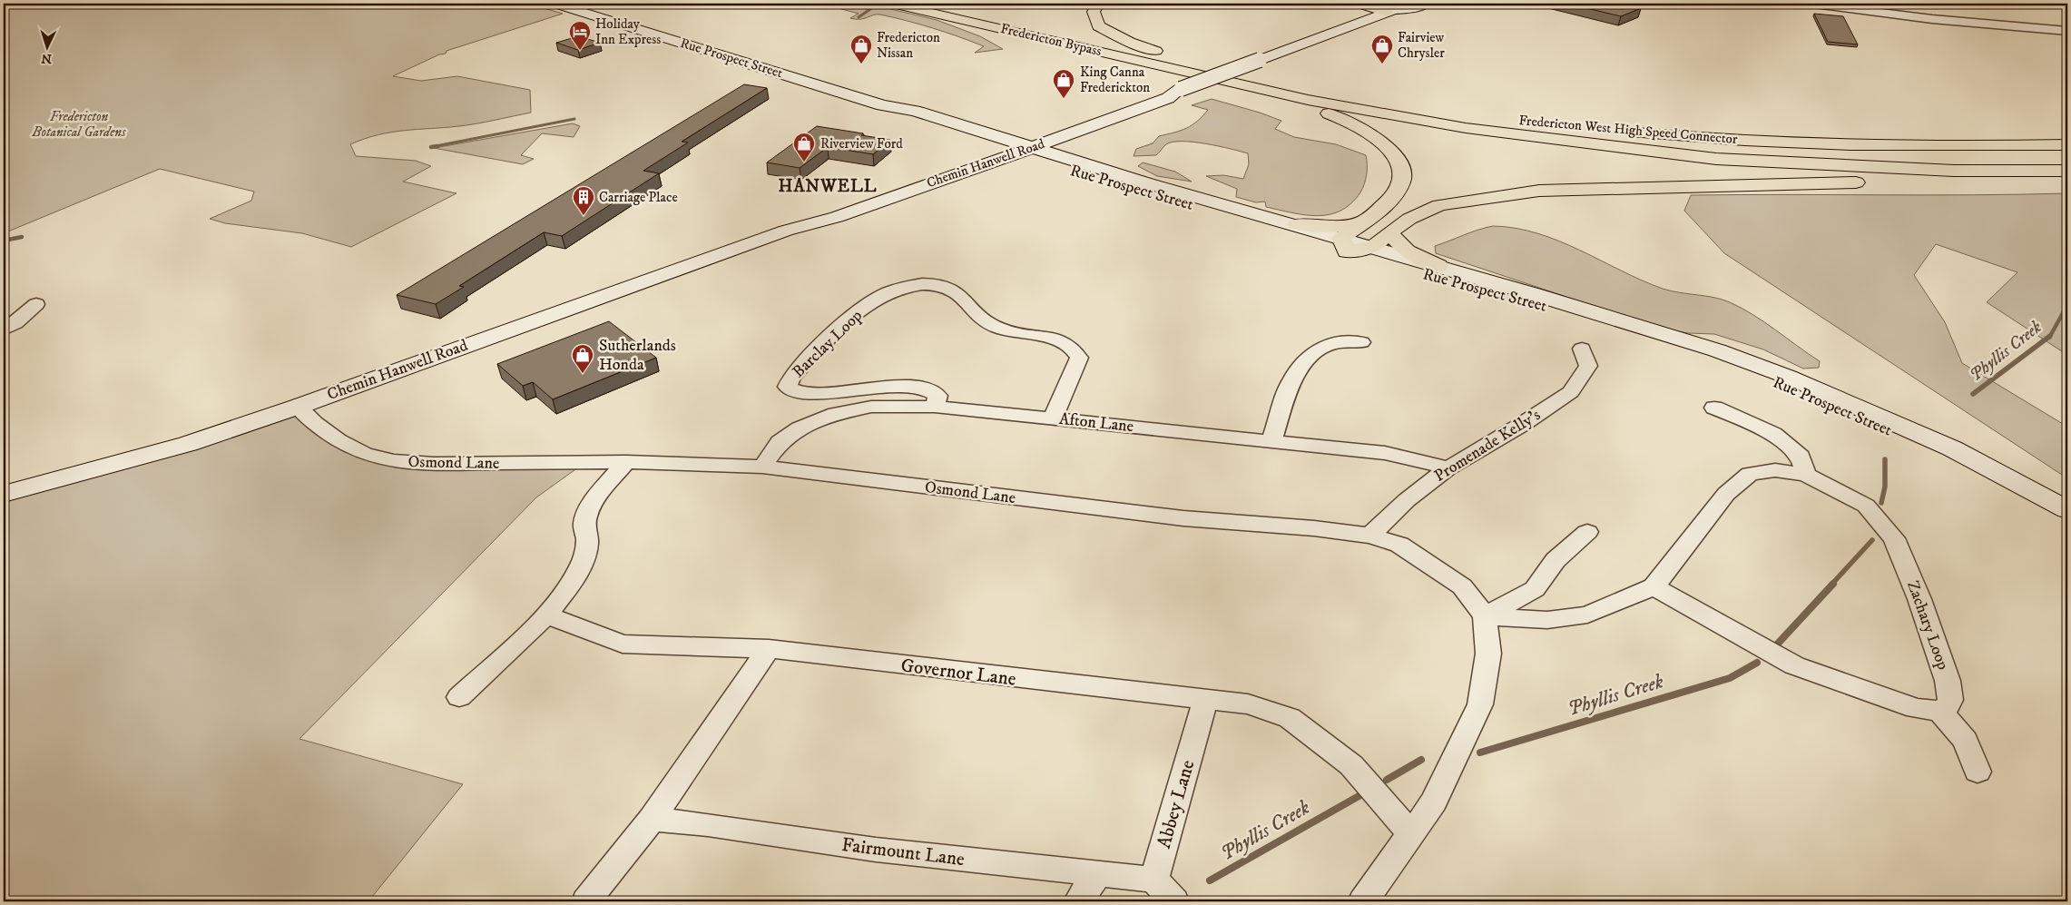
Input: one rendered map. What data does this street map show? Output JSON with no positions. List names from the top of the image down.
{
  "streets": {
    "highway": ["Fredericton Bypass", "Fredericton West High Speed Connector"],
    "main road": ["Rue Prospect Street", "Chemin Hanwell Road"],
    "street": [
      "Barclay Loop",
      "Afton Lane",
      "Promenade Kelly's",
      "Osmond Lane",
      "Zachary Loop",
      "Governor Lane",
      "Abbey Lane",
      "Fairmount Lane"
    ]
  },
  "crossings": [
    ["Fredericton Bypass", "Fredericton West High Speed Connector"],
    ["Rue Prospect Street", "Chemin Hanwell Road"],
    ["Chemin Hanwell Road", "Osmond Lane"],
    ["Barclay Loop", "Afton Lane"],
    ["Afton Lane", "Promenade Kelly's"],
    ["Afton Lane", "Osmond Lane"],
    ["Promenade Kelly's", "Osmond Lane"],
    ["Osmond Lane", "Zachary Loop"],
    ["Governor Lane", "Abbey Lane"],
    ["Abbey Lane", "Fairmount Lane"]
  ],
  "districts": ["HANWELL"],
  "water": ["Phyllis Creek"],
  "parks": ["Fredericton Botanical Gardens"],
  "places": {
    "hotel": ["Holiday Inn Express"],
    "shop": [
      "Fredericton Nissan",
      "Fairview Chrysler",
      "King Canna Frederickton",
      "Riverview Ford",
      "Sutherlands Honda"
    ],
    "building": ["Carriage Place"]
  },
  "north": "bottom"
}
